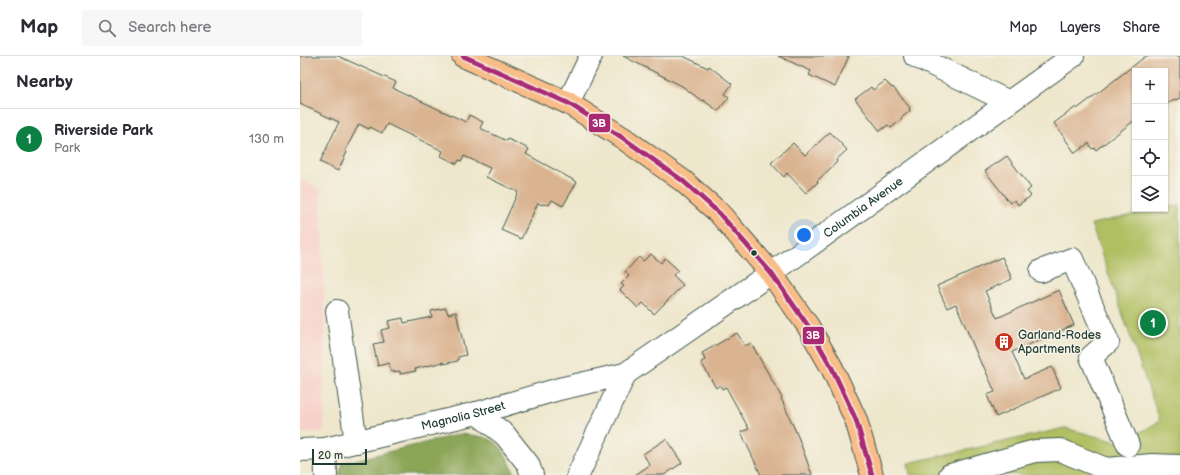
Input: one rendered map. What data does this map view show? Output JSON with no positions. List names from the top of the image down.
{
  "streets": {
    "street": ["Columbia Avenue", "Magnolia Street"]
  },
  "crossings": [
    ["Columbia Avenue", "Magnolia Street"]
  ],
  "places": {
    "building": ["Garland-Rodes Apartments"]
  },
  "lines": ["transit line 3B"],
  "scale_bar": "20 m",
  "page": {
    "header": "Map",
    "search": "Search here",
    "nav": ["Map", "Layers", "Share"],
    "heading": "Nearby",
    "map_buttons": ["+", "−"],
    "list": [
      {
        "mark": "1",
        "name": "Riverside Park",
        "note": "Park",
        "value": "130 m"
      }
    ],
    "pins": "1",
    "scale": "20 m"
  }
}
